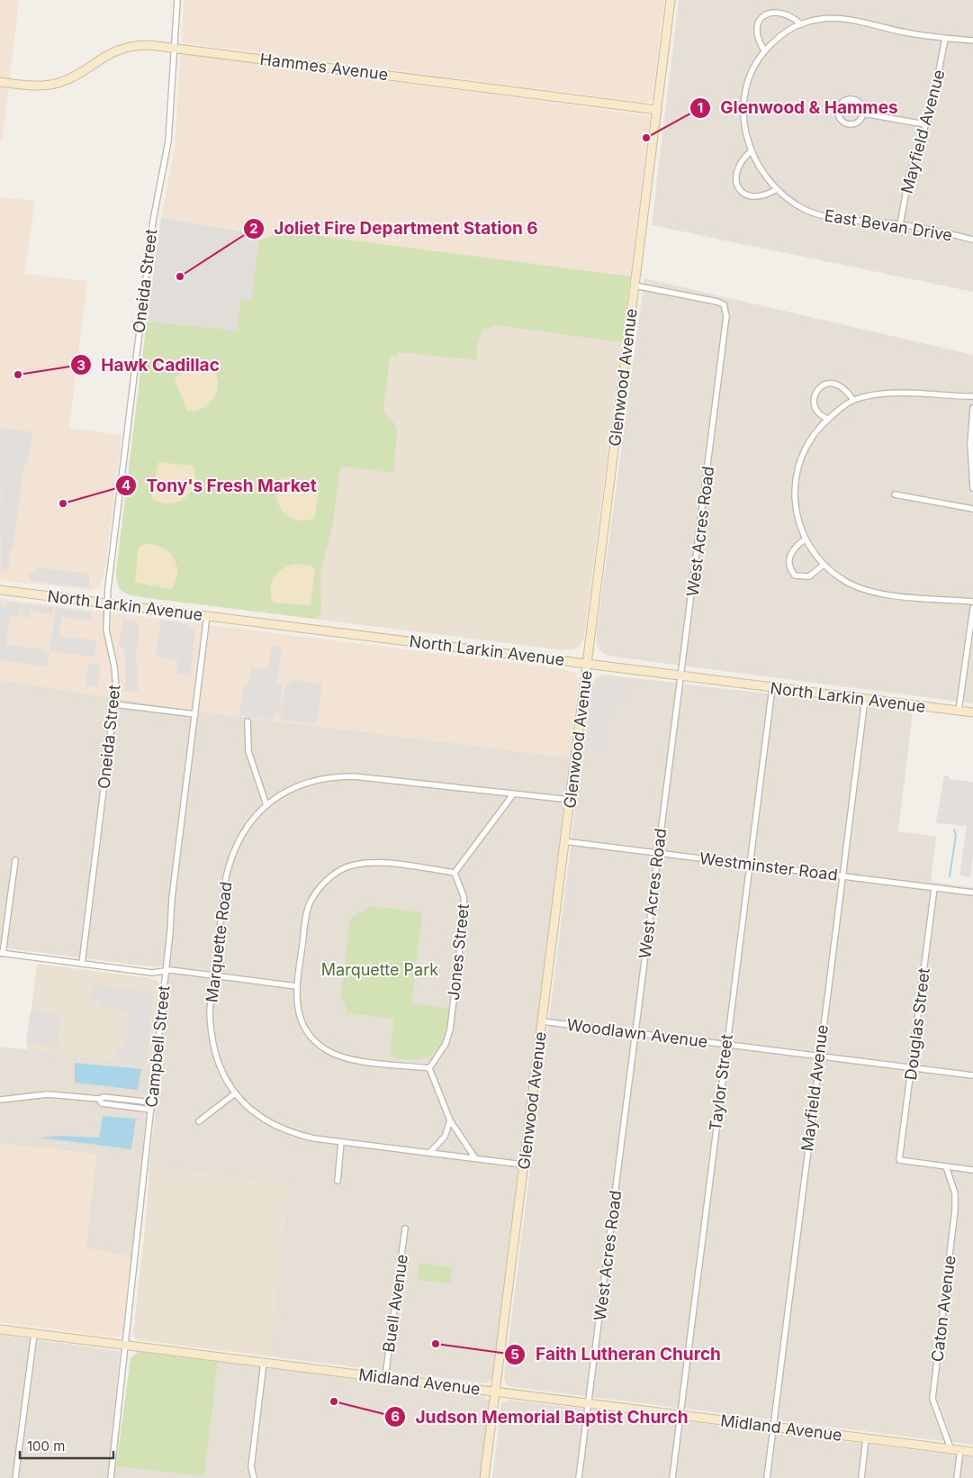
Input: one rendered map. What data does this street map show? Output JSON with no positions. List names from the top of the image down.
{
  "streets": {
    "street": [
      "Hammes Avenue",
      "Mayfield Avenue",
      "East Bevan Drive",
      "Oneida Street",
      "Glenwood Avenue",
      "West Acres Road",
      "North Larkin Avenue",
      "Westminster Road",
      "Marquette Road",
      "Jones Street",
      "Douglas Street",
      "Woodlawn Avenue",
      "Campbell Street",
      "Taylor Street",
      "Buell Avenue",
      "Caton Avenue",
      "Midland Avenue"
    ]
  },
  "crossings": [
    ["Hammes Avenue", "Oneida Street"],
    ["Hammes Avenue", "Glenwood Avenue"],
    ["Mayfield Avenue", "East Bevan Drive"],
    ["Mayfield Avenue", "North Larkin Avenue"],
    ["Mayfield Avenue", "Westminster Road"],
    ["Mayfield Avenue", "Woodlawn Avenue"],
    ["Mayfield Avenue", "Midland Avenue"],
    ["Oneida Street", "North Larkin Avenue"],
    ["Glenwood Avenue", "West Acres Road"],
    ["Glenwood Avenue", "North Larkin Avenue"],
    ["Glenwood Avenue", "Westminster Road"],
    ["Glenwood Avenue", "Marquette Road"],
    ["Glenwood Avenue", "Woodlawn Avenue"],
    ["Glenwood Avenue", "Midland Avenue"],
    ["West Acres Road", "North Larkin Avenue"],
    ["West Acres Road", "Westminster Road"],
    ["West Acres Road", "Woodlawn Avenue"],
    ["West Acres Road", "Midland Avenue"],
    ["North Larkin Avenue", "Campbell Street"],
    ["North Larkin Avenue", "Taylor Street"],
    ["Westminster Road", "Douglas Street"],
    ["Westminster Road", "Taylor Street"],
    ["Douglas Street", "Woodlawn Avenue"],
    ["Douglas Street", "Caton Avenue"],
    ["Woodlawn Avenue", "Taylor Street"],
    ["Campbell Street", "Midland Avenue"],
    ["Taylor Street", "Midland Avenue"],
    ["Buell Avenue", "Midland Avenue"],
    ["Caton Avenue", "Midland Avenue"]
  ],
  "parks": ["Marquette Park"],
  "places": [
    "Glenwood & Hammes",
    "Joliet Fire Department Station 6",
    "Hawk Cadillac",
    "Tony's Fresh Market",
    "Faith Lutheran Church",
    "Judson Memorial Baptist Church"
  ],
  "scale_bar": "100 m"
}
